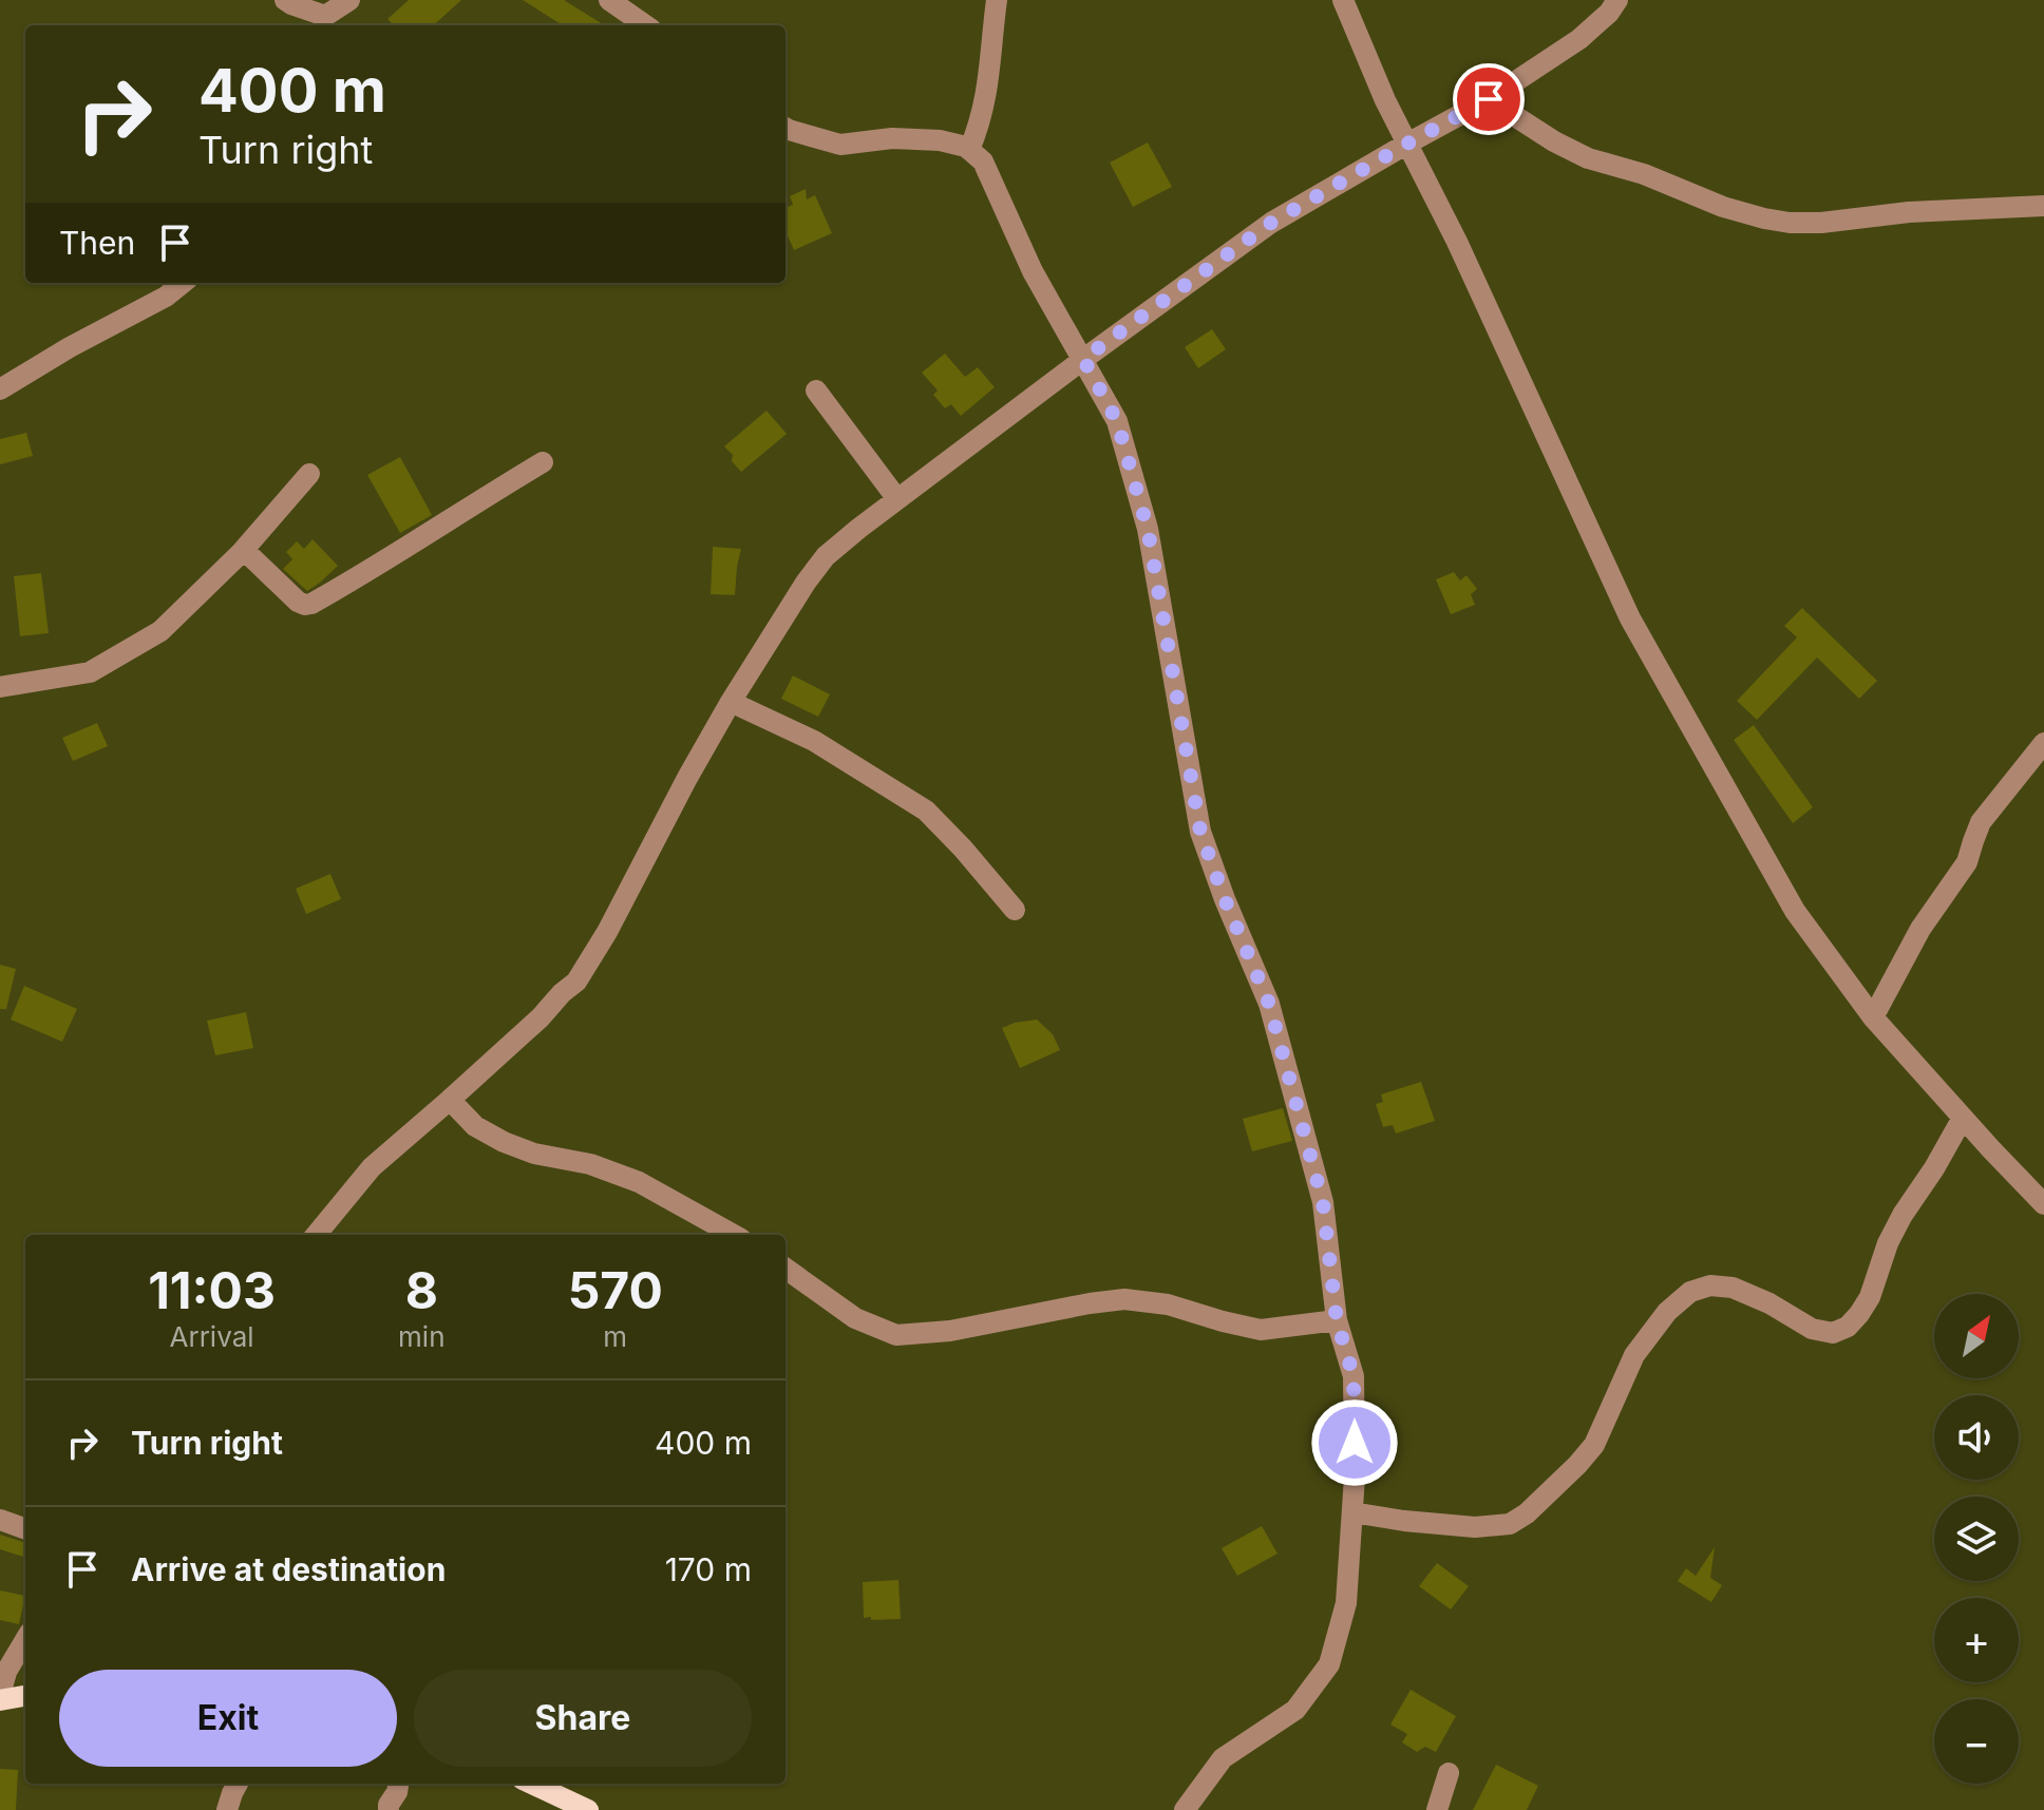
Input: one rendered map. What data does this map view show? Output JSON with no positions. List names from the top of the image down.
{
  "north": "top right",
  "page": {
    "turn": ["400 m", "Turn right"],
    "then": "Then",
    "eta": [
      "11:03",
      "Arrival",
      "8",
      "min",
      "570",
      "m"
    ],
    "map_buttons": ["+", "−"],
    "list": [
      {
        "name": "Turn right",
        "value": "400 m"
      },
      {
        "name": "Arrive at destination",
        "value": "170 m"
      }
    ],
    "buttons": ["Exit", "Share"]
  }
}
